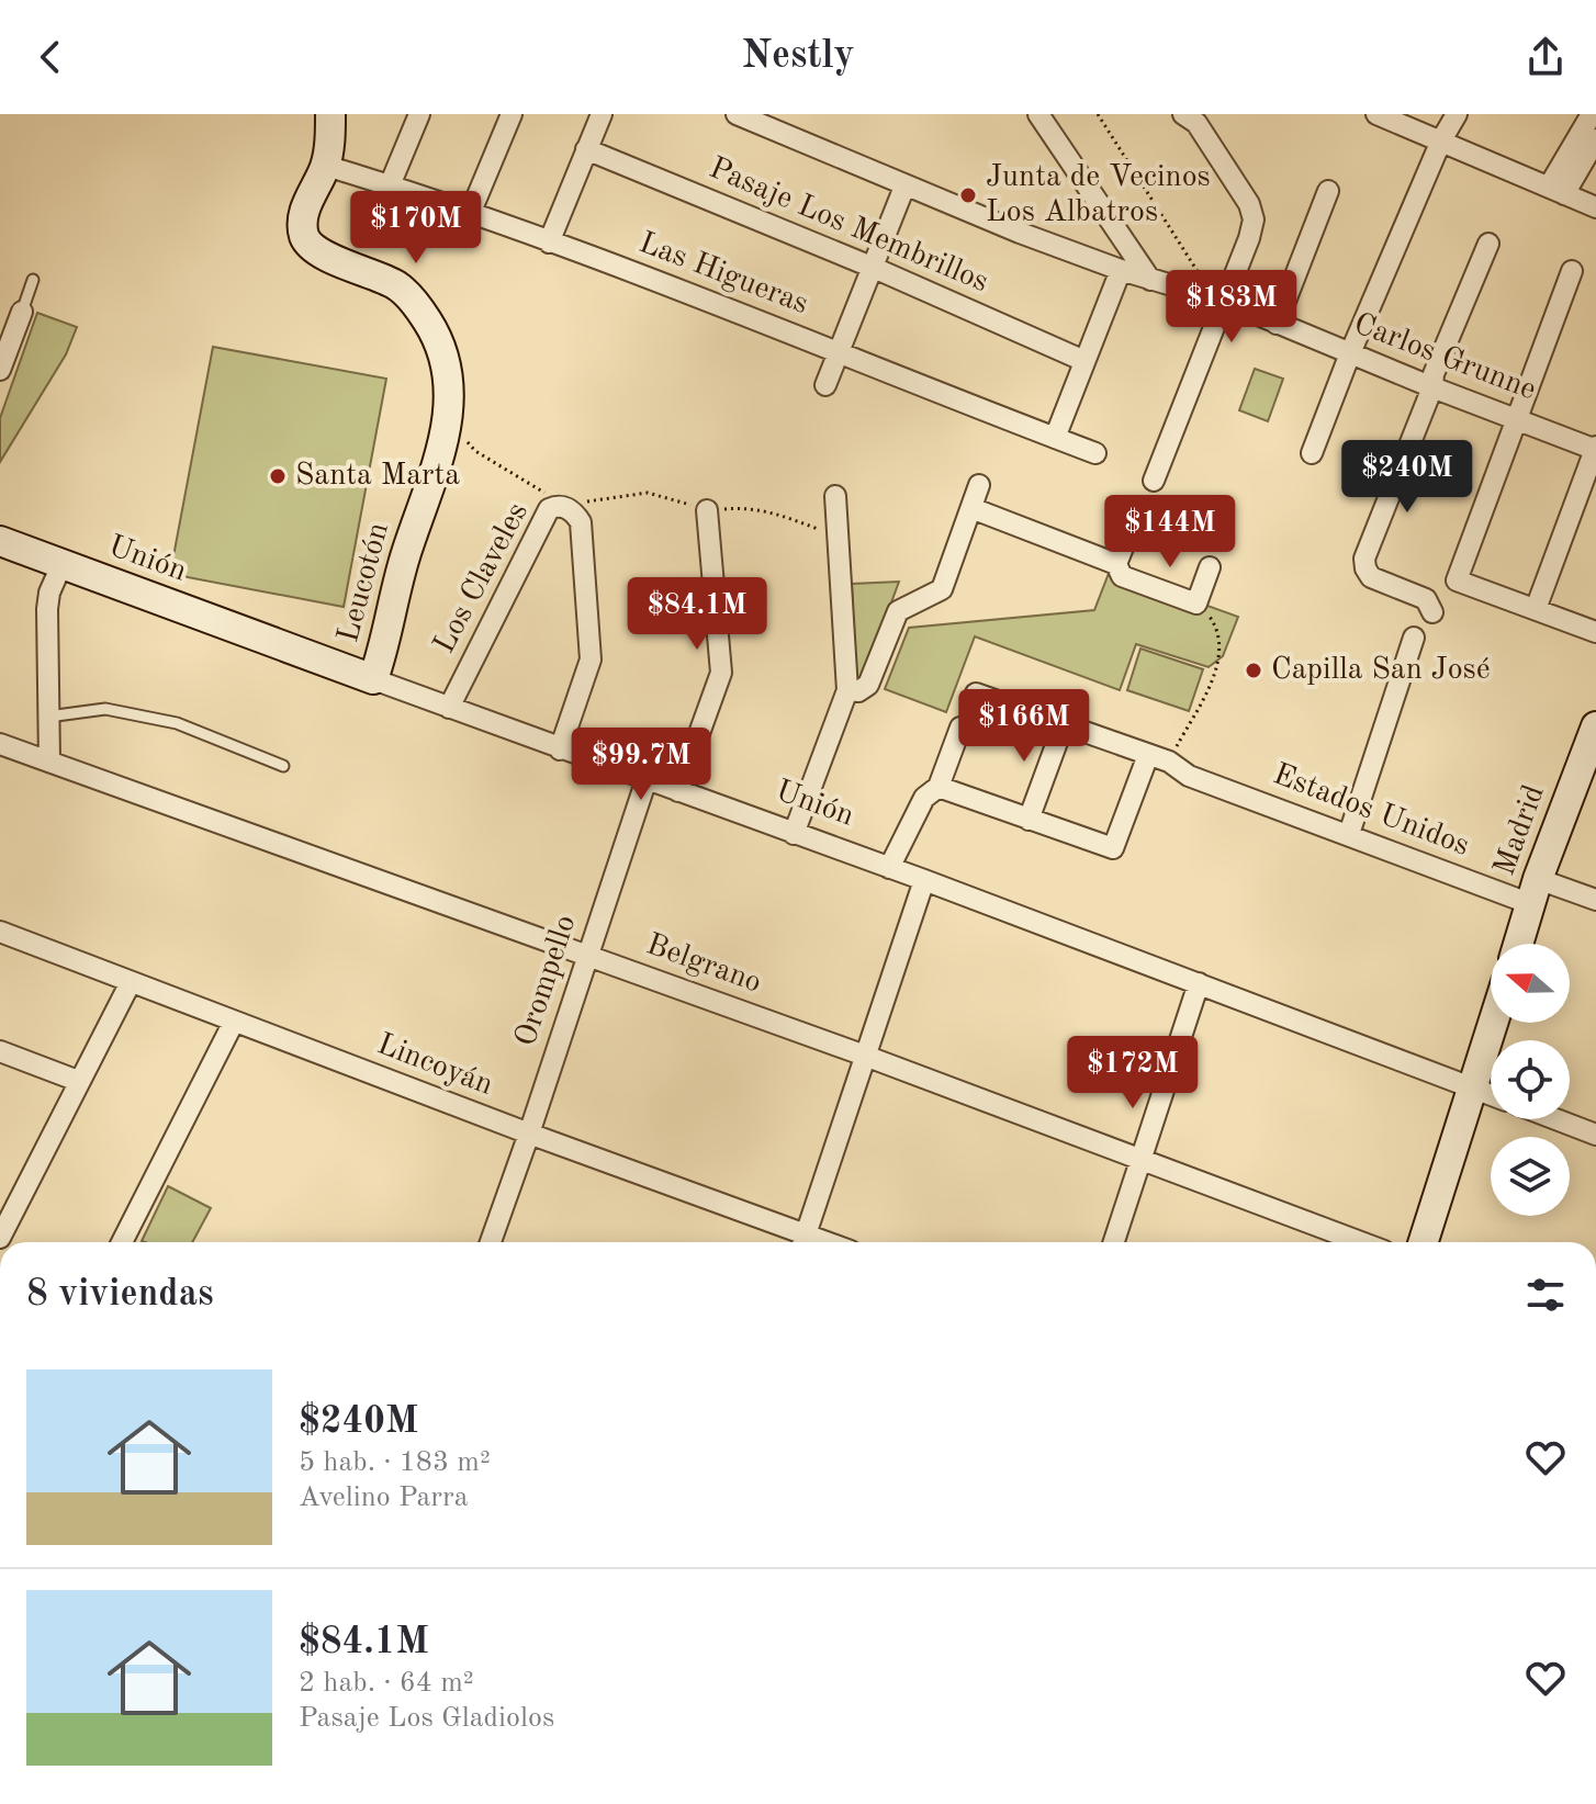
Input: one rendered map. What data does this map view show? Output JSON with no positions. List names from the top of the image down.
{
  "streets": {
    "street": [
      "Pasaje Los Membrillos",
      "Las Higueras",
      "Carlos Grunne",
      "Unión",
      "Los Claveles",
      "Leucotón",
      "Estados Unidos",
      "Madrid",
      "Belgrano",
      "Orompello",
      "Lincoyán"
    ]
  },
  "crossings": [
    ["Las Higueras", "Leucotón"],
    ["Unión", "Los Claveles"],
    ["Unión", "Leucotón"],
    ["Unión", "Orompello"],
    ["Estados Unidos", "Madrid"],
    ["Belgrano", "Orompello"],
    ["Orompello", "Lincoyán"]
  ],
  "places": ["Junta de Vecinos Los Albatros", "Santa Marta", "Capilla San José"],
  "north": "left",
  "page": {
    "header": "Nestly",
    "price": [
      "$170M",
      "$183M",
      "$240M",
      "$144M",
      "$84.1M",
      "$166M",
      "$99.7M",
      "$172M"
    ],
    "heading": "8 viviendas",
    "list": [
      {
        "name": "$240M",
        "note": "5 hab. · 183 m² · Avelino Parra"
      },
      {
        "name": "$84.1M",
        "note": "2 hab. · 64 m² · Pasaje Los Gladiolos"
      }
    ]
  }
}
